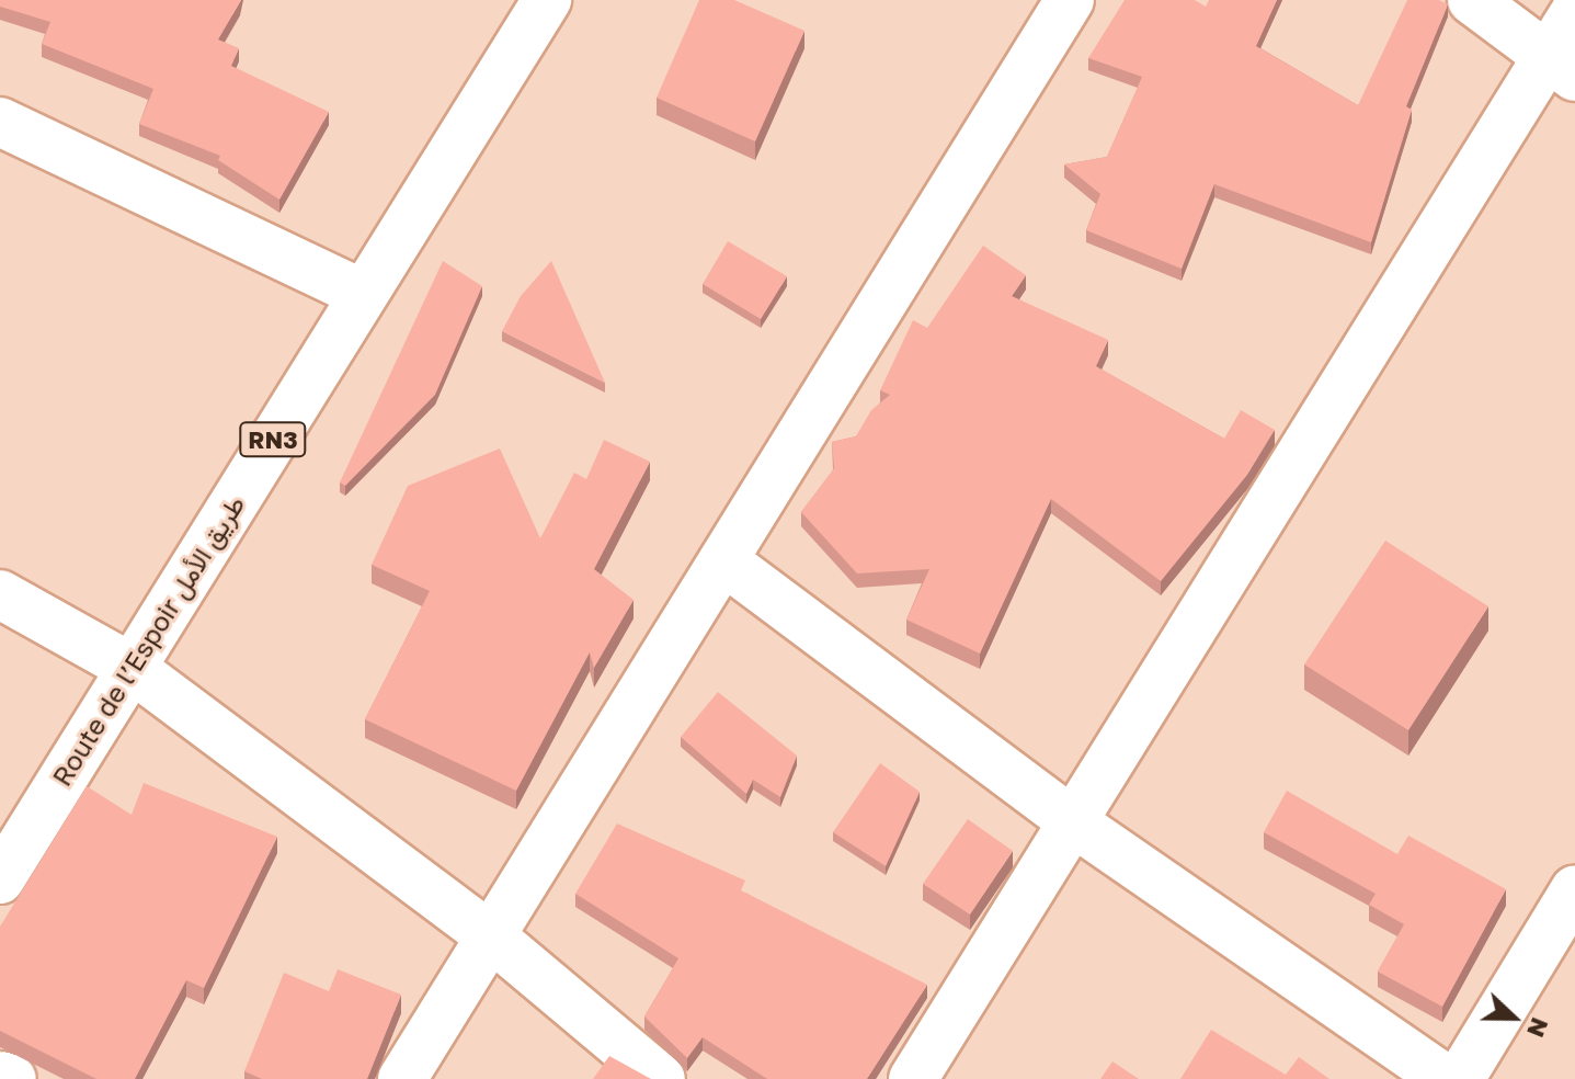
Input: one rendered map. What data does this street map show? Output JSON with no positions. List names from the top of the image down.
{
  "streets": {
    "main road": ["RN3", "Route de l’Espoir طريق الأمل"]
  },
  "north": "right"
}
